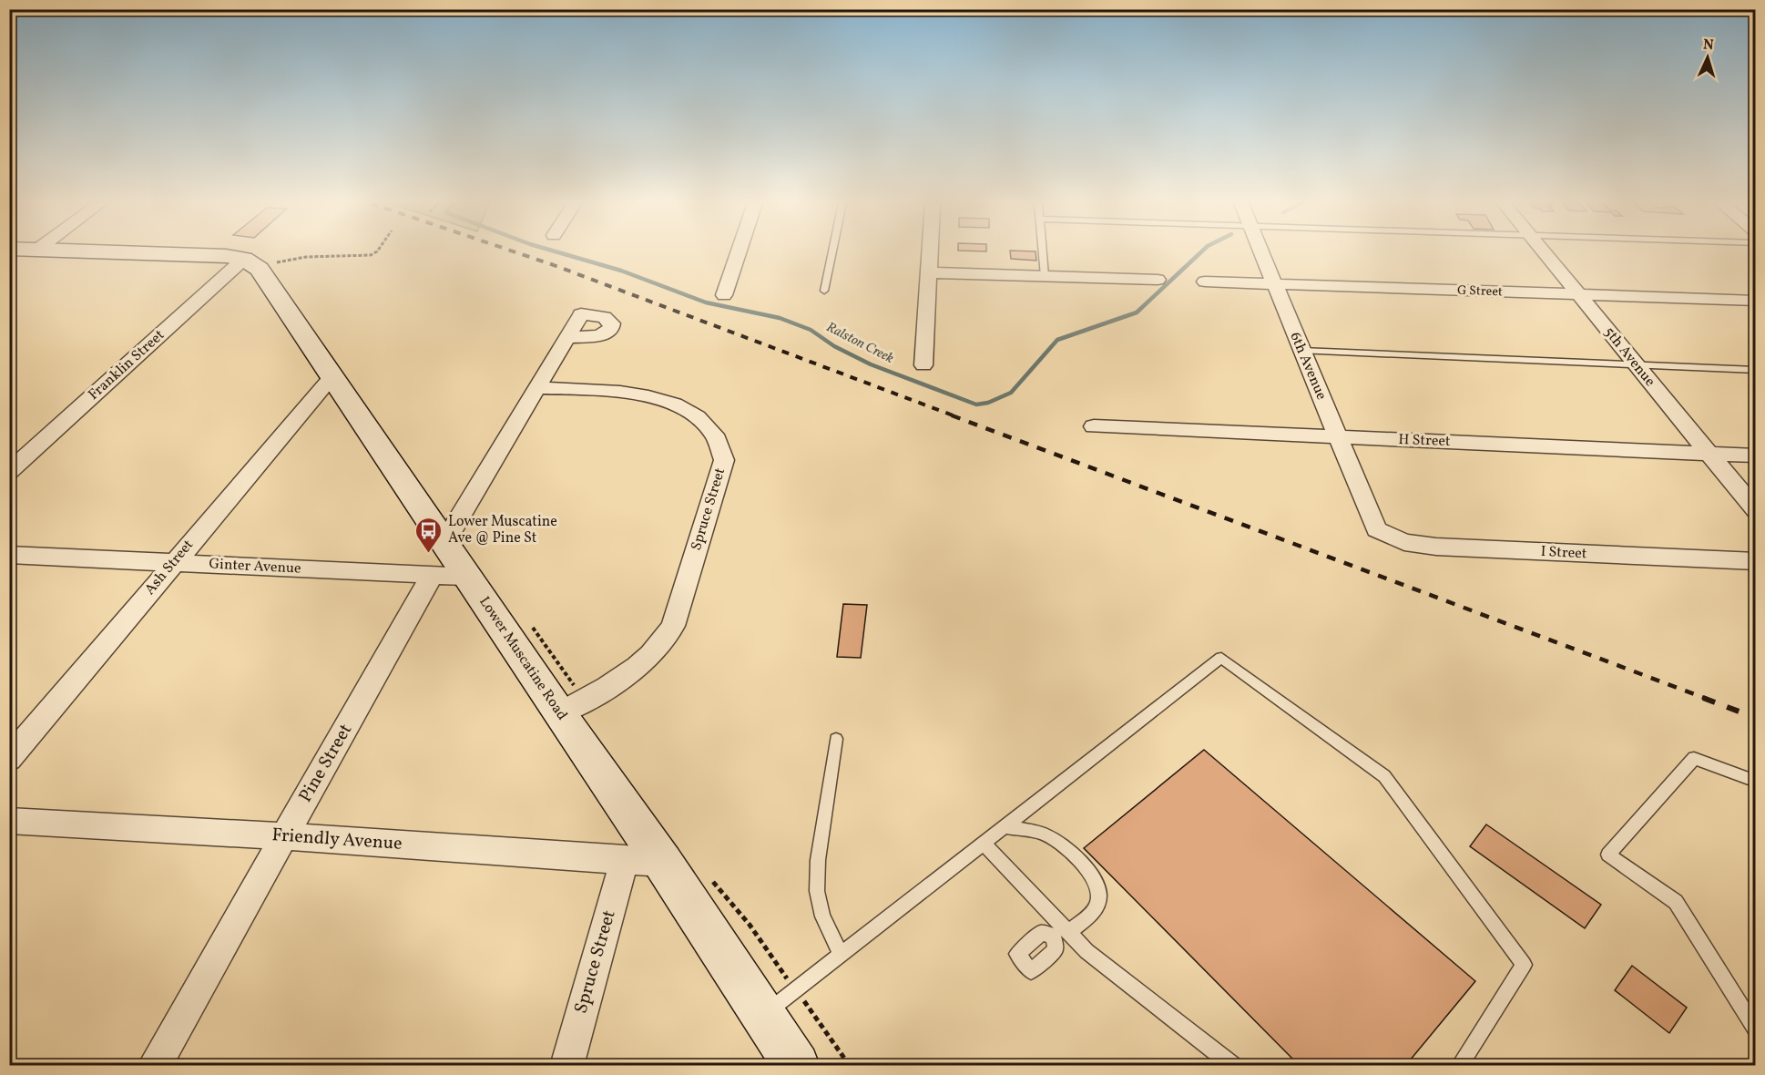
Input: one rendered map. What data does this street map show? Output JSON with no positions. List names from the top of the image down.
{
  "streets": {
    "main road": ["Lower Muscatine Road"],
    "street": [
      "G Street",
      "5th Avenue",
      "Franklin Street",
      "6th Avenue",
      "H Street",
      "Spruce Street",
      "I Street",
      "Ginter Avenue",
      "Ash Street",
      "Pine Street",
      "Friendly Avenue"
    ]
  },
  "crossings": [
    ["G Street", "5th Avenue"],
    ["G Street", "6th Avenue"],
    ["5th Avenue", "H Street"],
    ["Franklin Street", "Lower Muscatine Road"],
    ["6th Avenue", "H Street"],
    ["6th Avenue", "I Street"],
    ["Spruce Street", "Lower Muscatine Road"],
    ["Spruce Street", "Friendly Avenue"],
    ["Ginter Avenue", "Ash Street"],
    ["Ginter Avenue", "Lower Muscatine Road"],
    ["Ginter Avenue", "Pine Street"],
    ["Ash Street", "Lower Muscatine Road"],
    ["Lower Muscatine Road", "Friendly Avenue"],
    ["Pine Street", "Friendly Avenue"]
  ],
  "water": ["Ralston Creek"],
  "places": {
    "bus stop": ["Lower Muscatine Ave @ Pine St"]
  },
  "north": "top"
}
